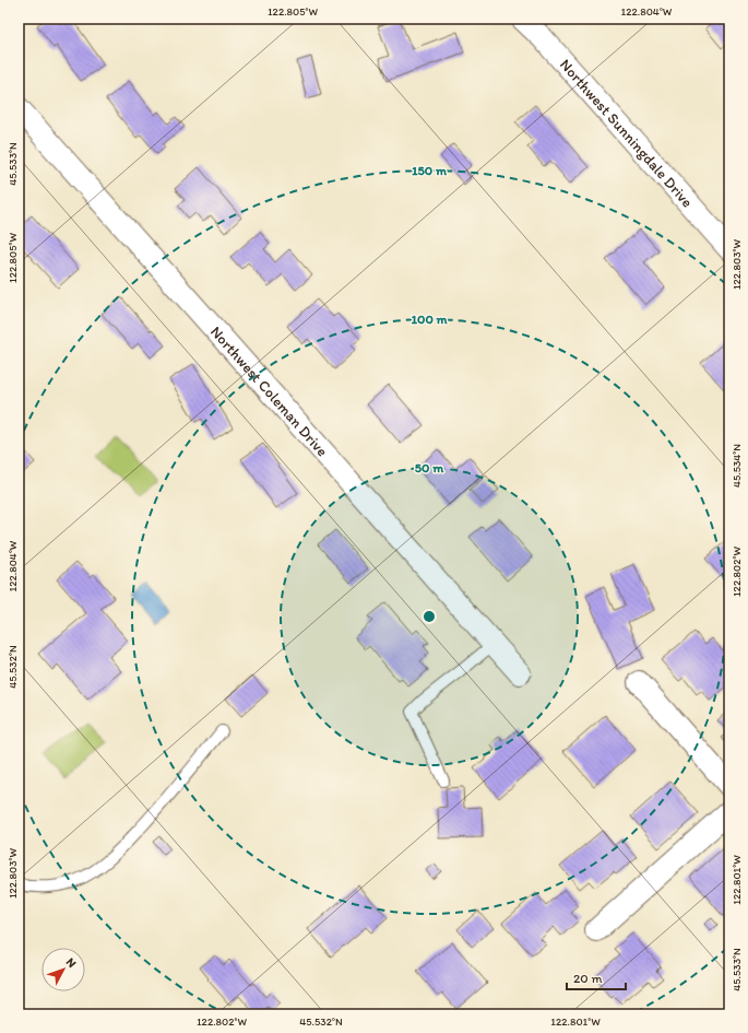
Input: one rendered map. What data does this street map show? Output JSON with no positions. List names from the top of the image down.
{
  "streets": {
    "street": ["Northwest Sunningdale Drive", "Northwest Coleman Drive"]
  },
  "scale_bar": "20 m",
  "north": "top right",
  "coordinates": [
    "122.805°W",
    "122.804°W",
    "45.533°N",
    "122.803°W",
    "45.534°N",
    "122.802°W",
    "45.532°N",
    "122.801°W"
  ],
  "rings": ["150 m", "100 m", "50 m"]
}
